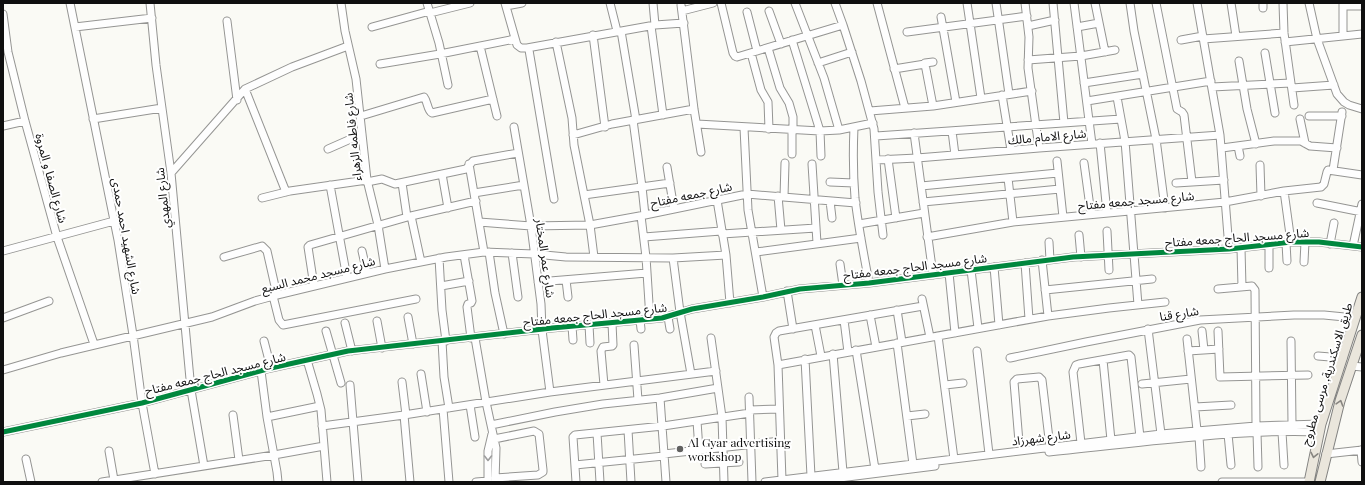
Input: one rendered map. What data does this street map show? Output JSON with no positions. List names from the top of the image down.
{
  "streets": {
    "main road": ["طريق الاسكندرية, مرسى مطروح"],
    "street": [
      "شارع الامام مالك",
      "شارع فاطمه الزهراء",
      "شارع الصفا و المروة",
      "شارع جمعه مفتاح",
      "شارع المهدي",
      "شارع مسجد جمعه مفتاح",
      "شارع الشهيد احمد حمدى",
      "شارع مسجد الحاج جمعه مفتاح",
      "شارع عمر المختار",
      "شارع مسجد محمد السبع",
      "شارع قنا",
      "شارع شهرزاد"
    ]
  },
  "crossings": [
    ["شارع فاطمه الزهراء", "شارع مسجد محمد السبع"],
    ["شارع الصفا و المروة", "شارع مسجد محمد السبع"],
    ["شارع جمعه مفتاح", "شارع عمر المختار"],
    ["شارع المهدي", "شارع مسجد الحاج جمعه مفتاح"],
    ["شارع المهدي", "شارع مسجد محمد السبع"],
    ["شارع الشهيد احمد حمدى", "شارع مسجد الحاج جمعه مفتاح"],
    ["شارع الشهيد احمد حمدى", "شارع مسجد محمد السبع"],
    ["شارع مسجد الحاج جمعه مفتاح", "شارع عمر المختار"],
    ["شارع عمر المختار", "شارع مسجد محمد السبع"],
    ["شارع قنا", "طريق الاسكندرية, مرسى مطروح"],
    ["طريق الاسكندرية, مرسى مطروح", "شارع شهرزاد"]
  ],
  "places": ["Al Gyar advertising workshop"]
}
